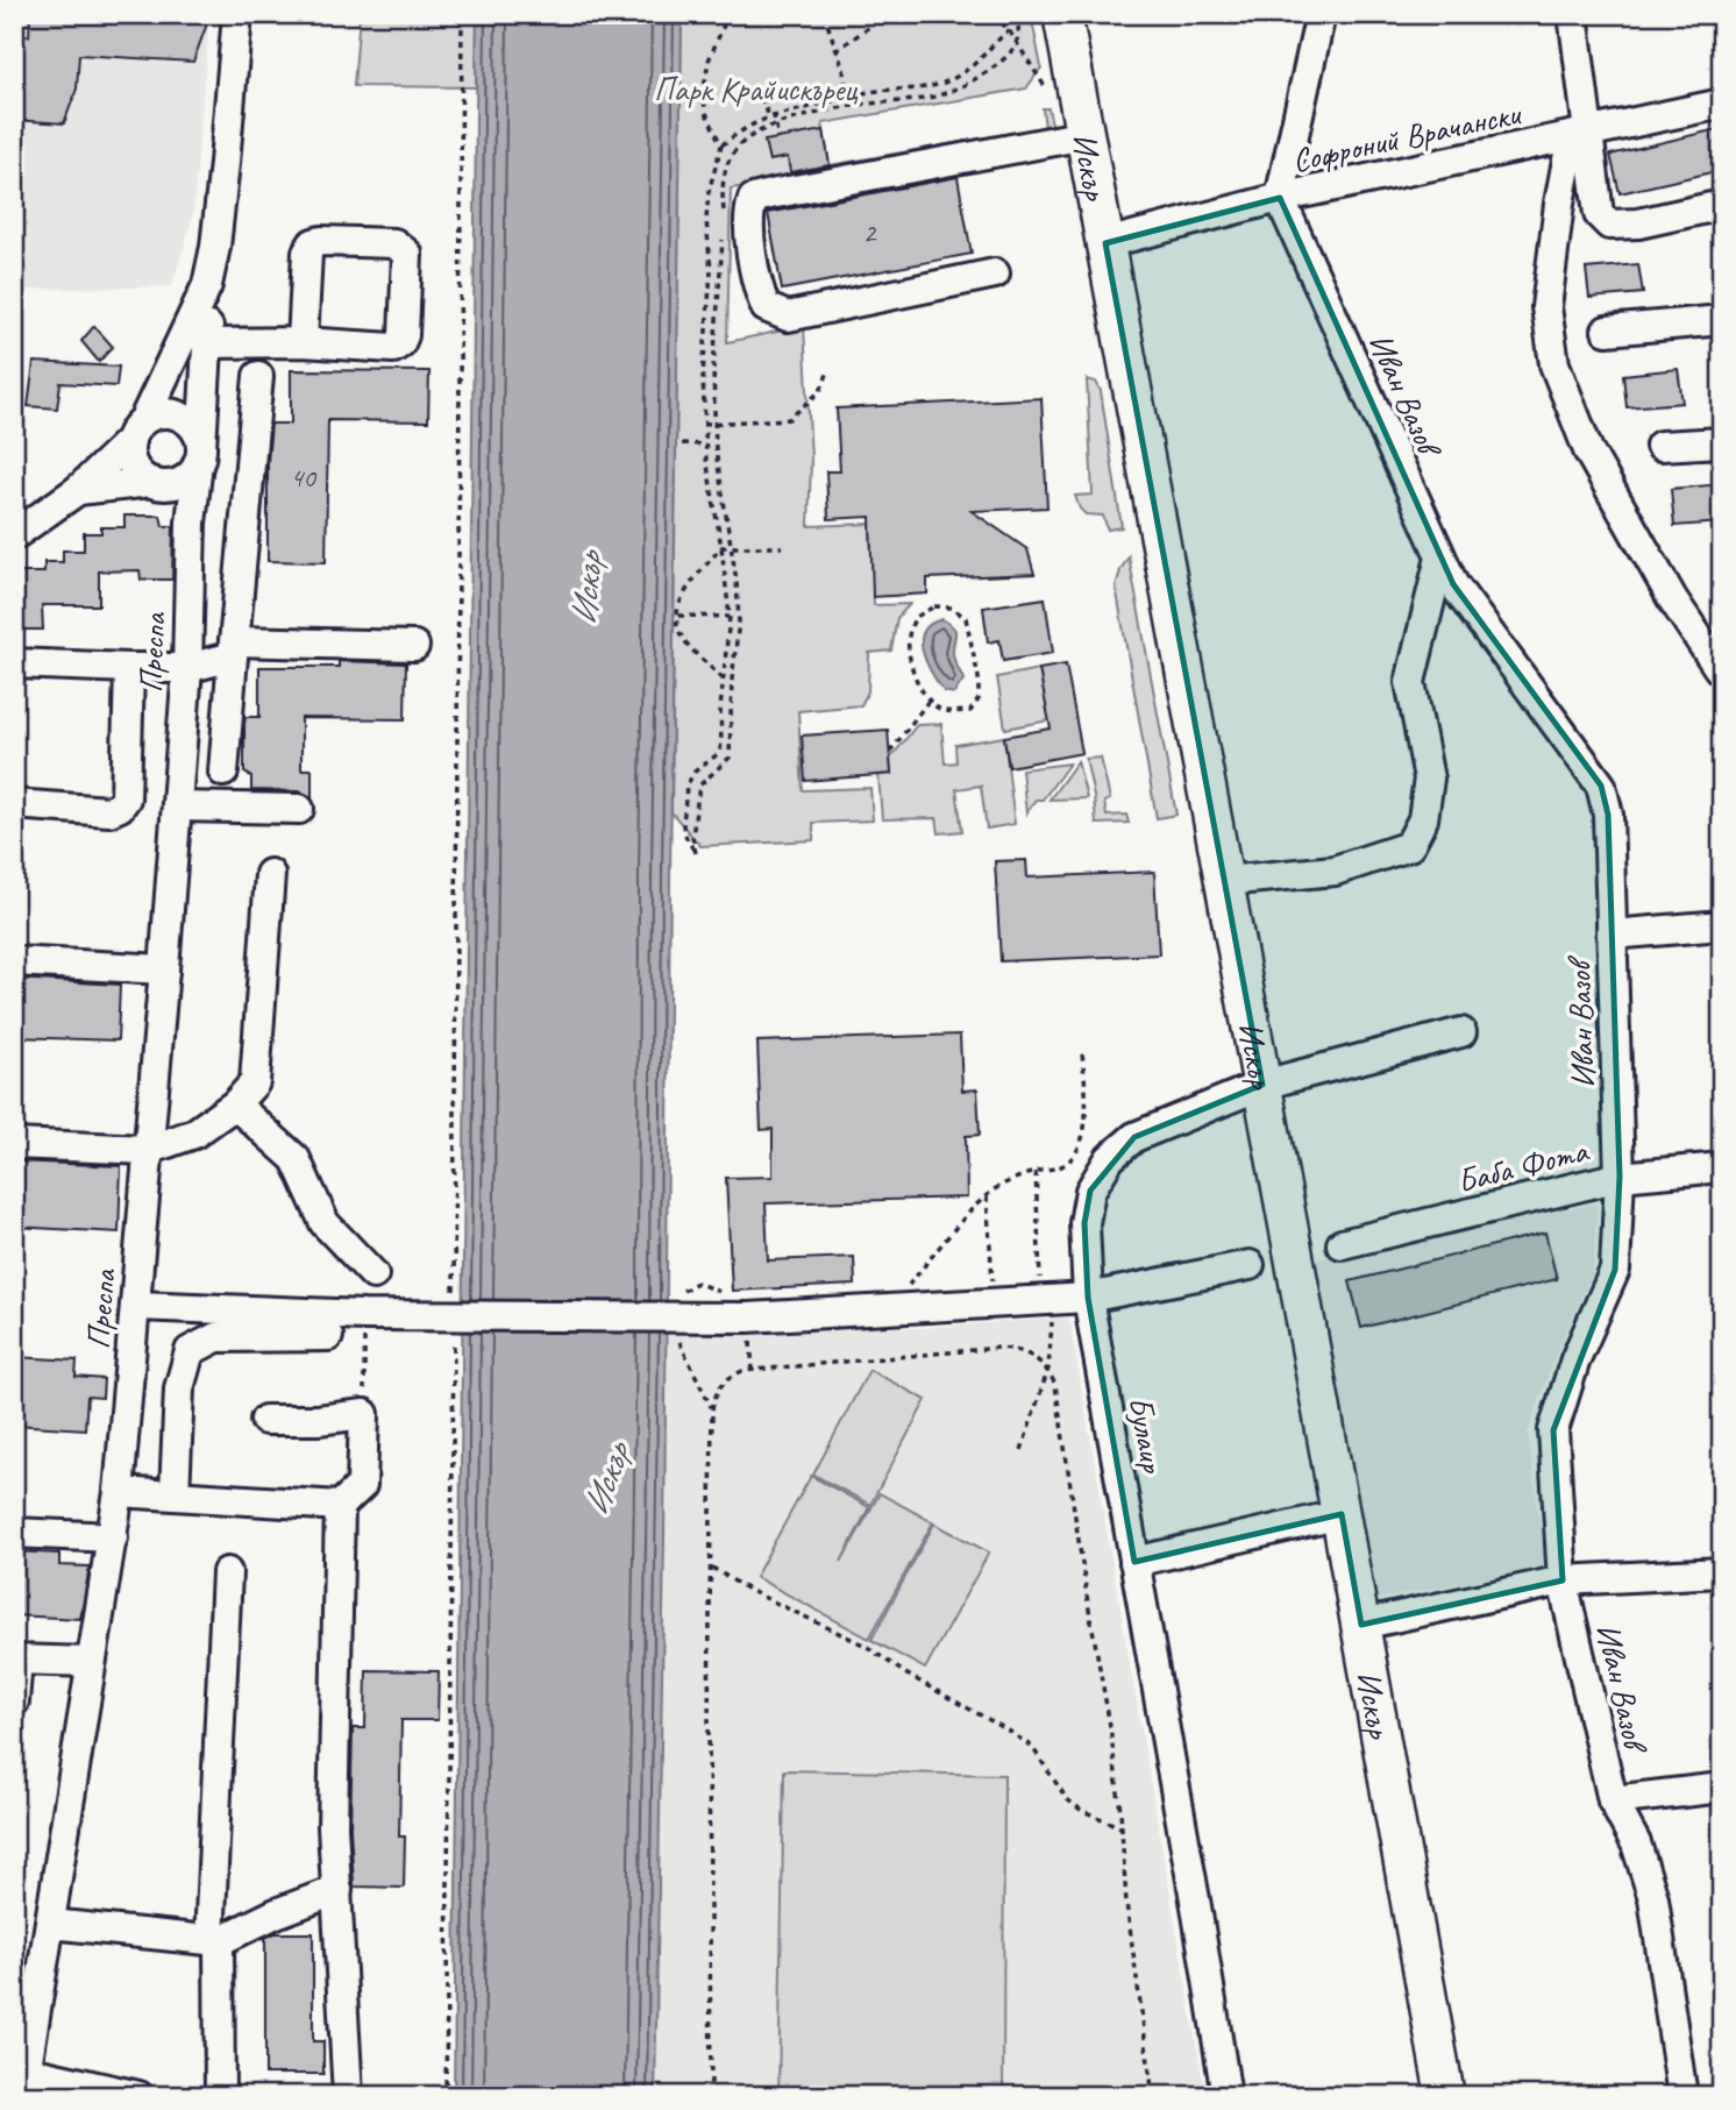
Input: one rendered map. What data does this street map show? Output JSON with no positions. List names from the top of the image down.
{
  "streets": {
    "main road": ["Искър"],
    "street": [
      "Софроний Врачански",
      "Иван Вазов",
      "Преспа",
      "Баба Фота",
      "Булаир"
    ]
  },
  "crossings": [
    ["Софроний Врачански", "Искър"],
    ["Софроний Врачански", "Иван Вазов"],
    ["Искър", "Булаир"],
    ["Иван Вазов", "Баба Фота"]
  ],
  "water": ["Искър"],
  "parks": ["Парк Крайискърец"],
  "house_numbers": ["2", "40"]
}
